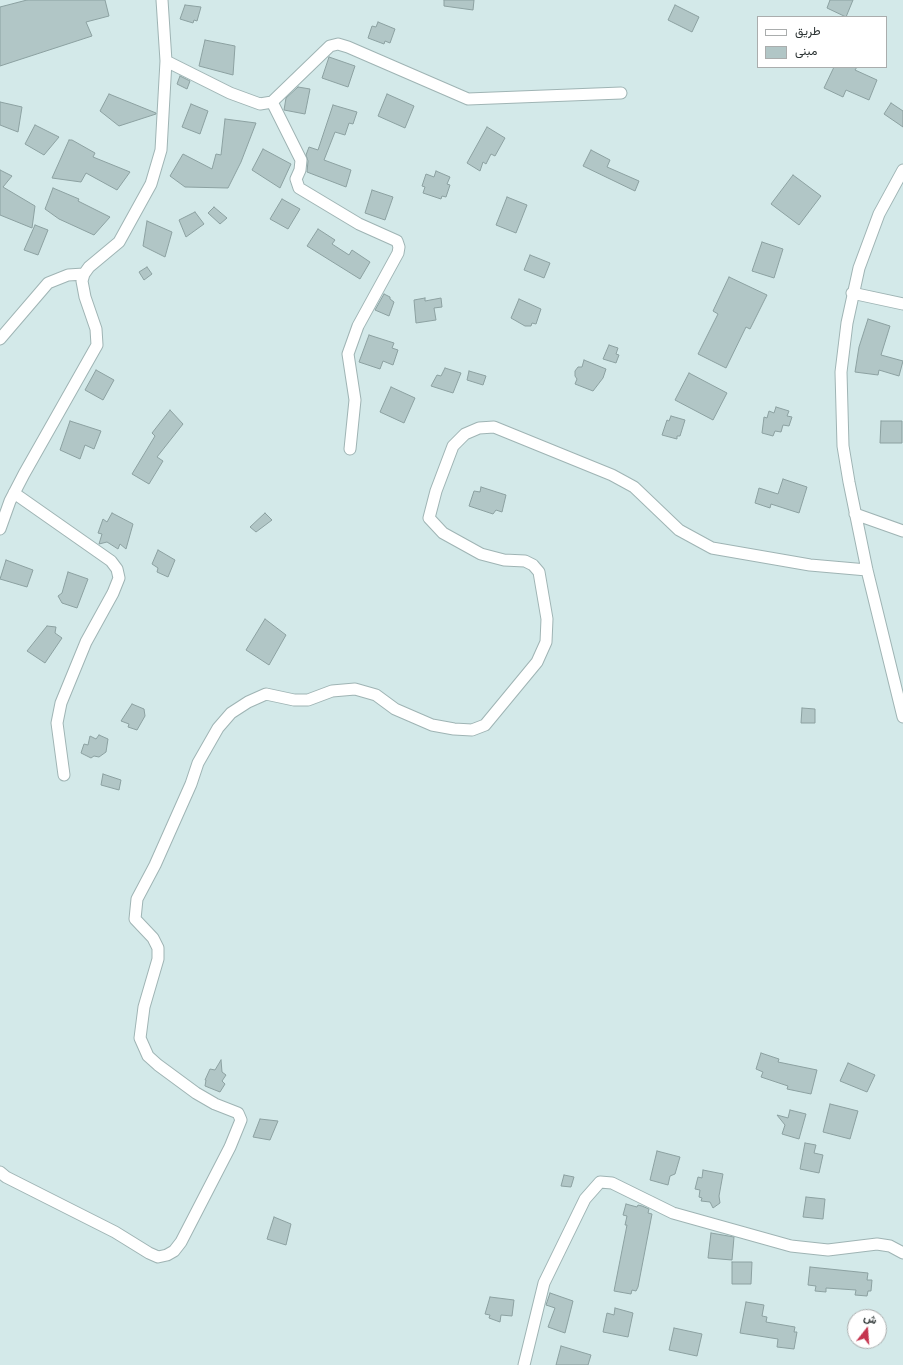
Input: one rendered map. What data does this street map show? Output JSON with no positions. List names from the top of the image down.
{
  "legend": ["طريق", "مبنى"],
  "north": "top"
}
